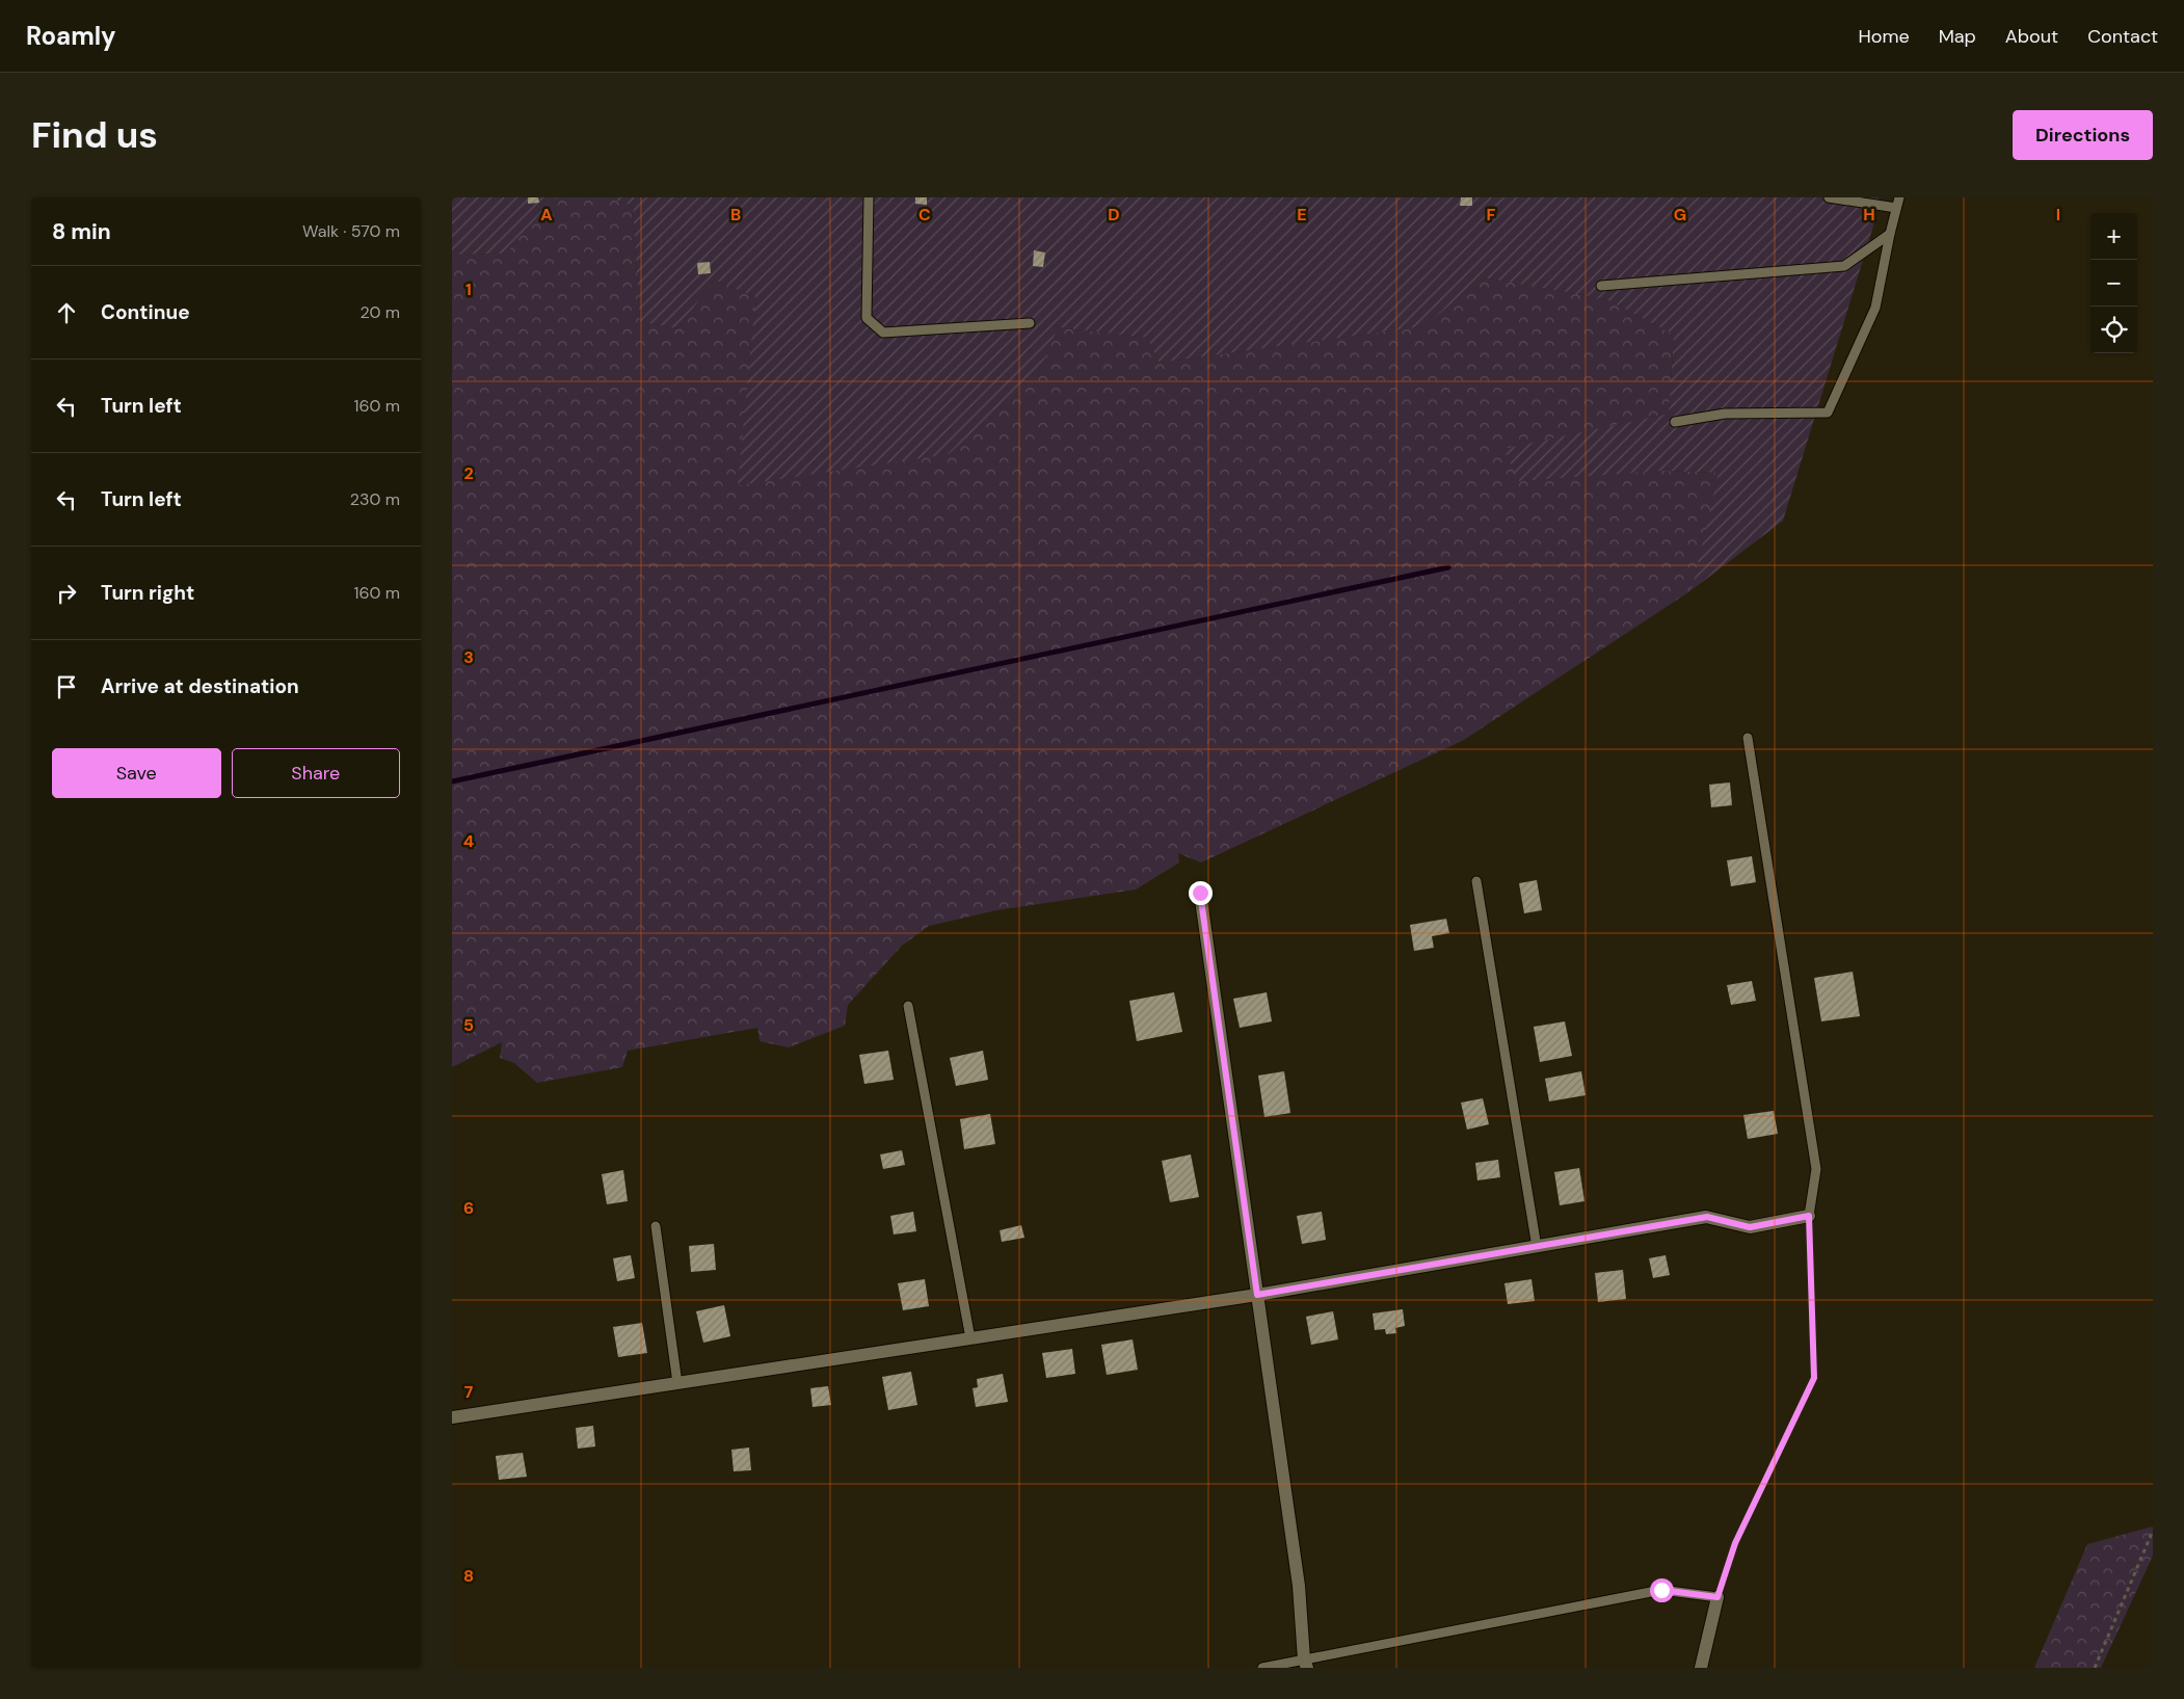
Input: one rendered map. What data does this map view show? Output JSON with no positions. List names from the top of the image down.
{
  "page": {
    "header": "Roamly",
    "nav": [
      "Home",
      "Map",
      "About",
      "Contact"
    ],
    "buttons": [
      "Directions",
      ["Save", "Share"]
    ],
    "title": "Find us",
    "heading": ["8 min", "Walk · 570 m"],
    "map_buttons": ["+", "−"],
    "list": [
      ["Continue", "20 m"],
      ["Turn left", "160 m"],
      ["Turn left", "230 m"],
      ["Turn right", "160 m"],
      "Arrive at destination"
    ]
  },
  "grid": {
    "columns": [
      "A",
      "B",
      "C",
      "D",
      "E",
      "F",
      "G",
      "H",
      "I"
    ],
    "rows": [
      "1",
      "2",
      "3",
      "4",
      "5",
      "6",
      "7",
      "8"
    ]
  }
}
